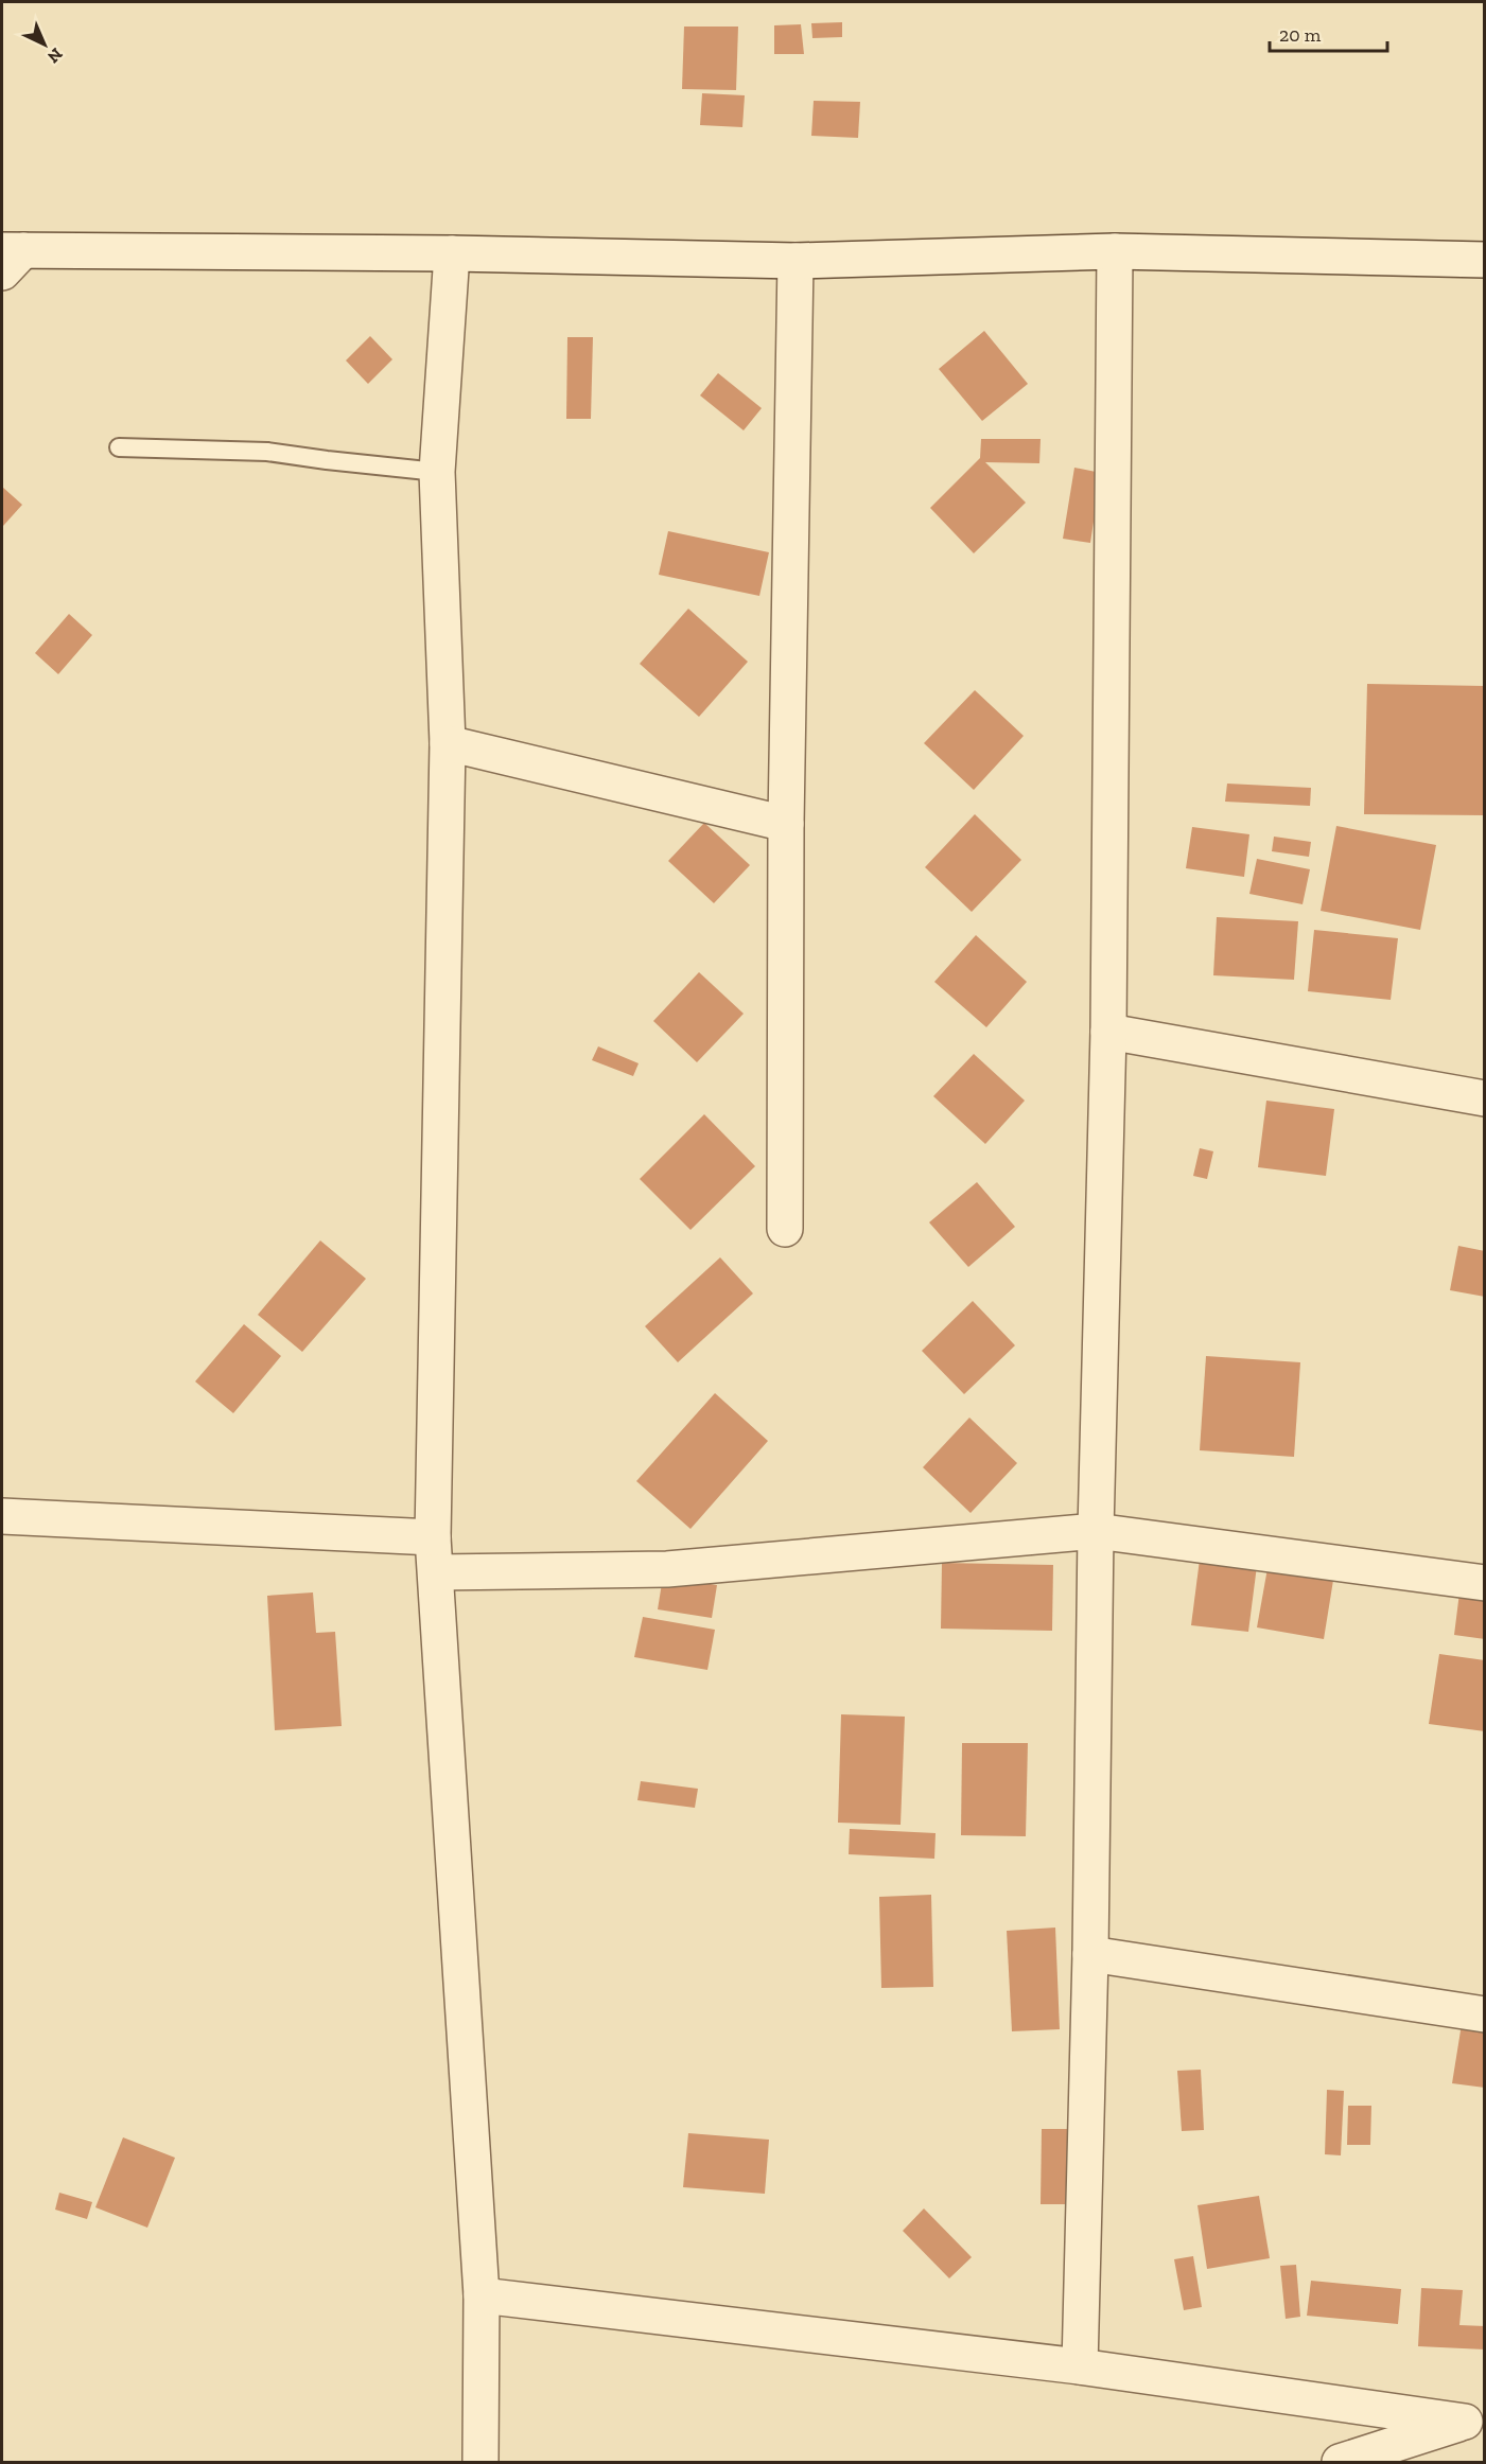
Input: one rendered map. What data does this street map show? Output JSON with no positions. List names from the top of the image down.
{
  "scale_bar": "20 m",
  "north": "bottom right"
}
